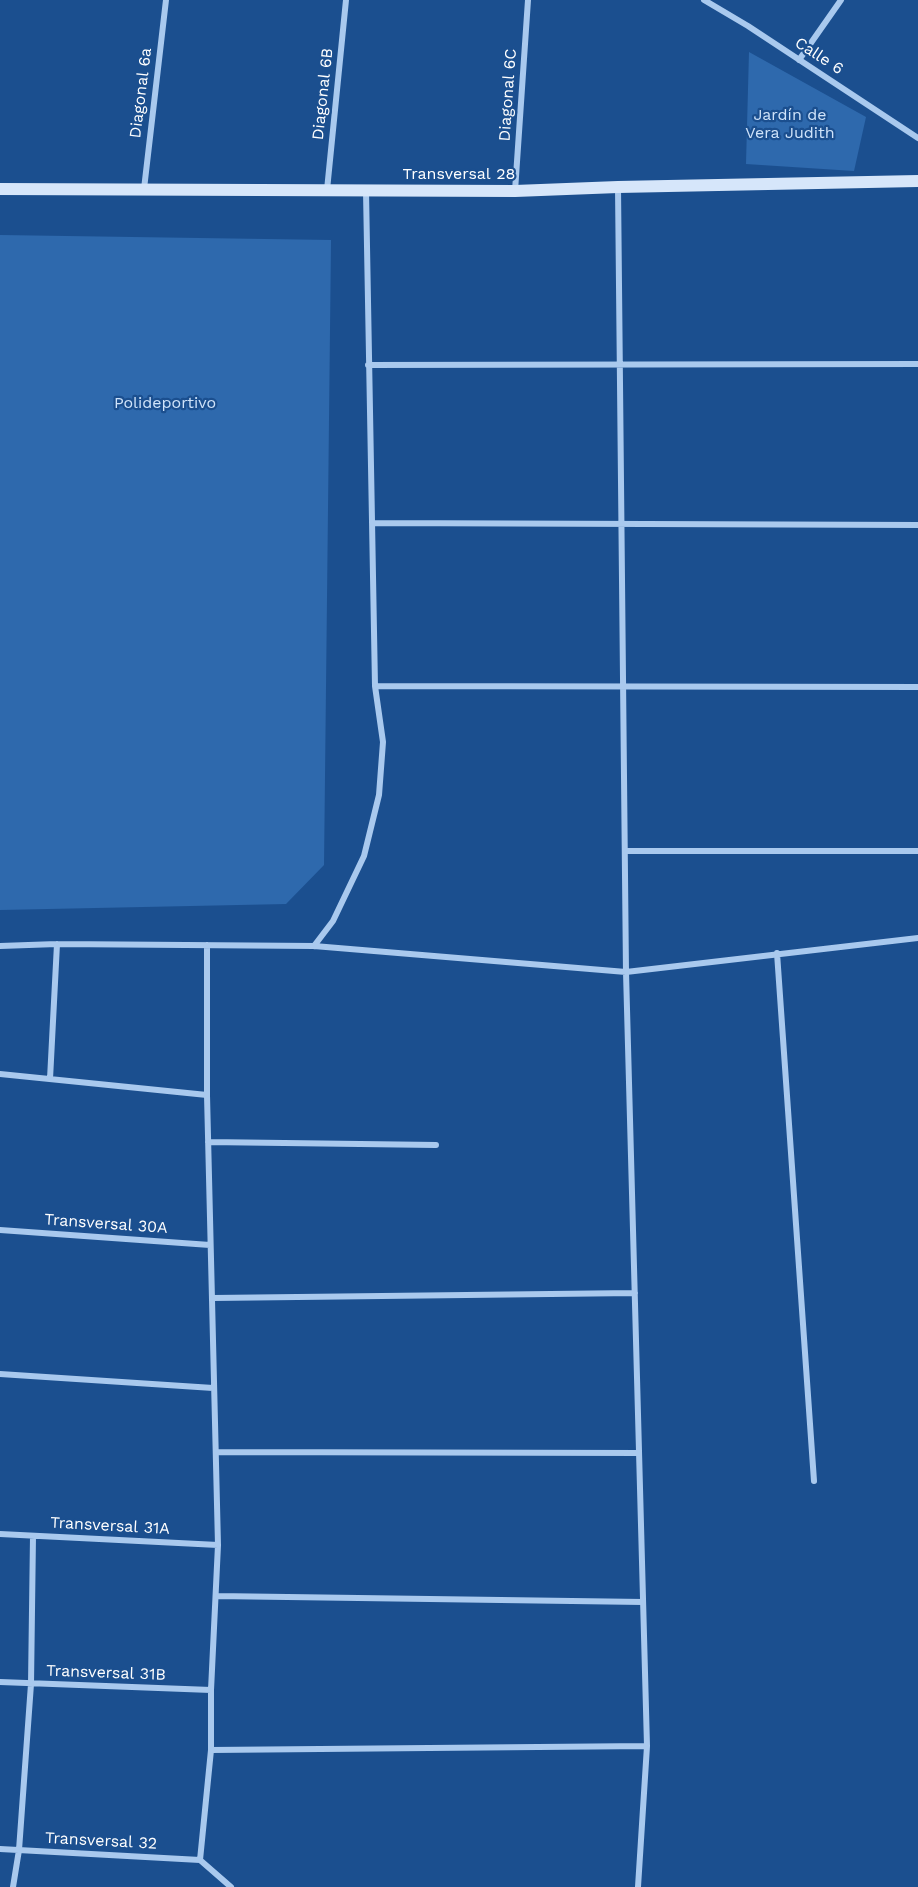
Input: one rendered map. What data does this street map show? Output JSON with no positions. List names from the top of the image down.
{
  "streets": {
    "main road": ["Transversal 28"],
    "street": [
      "Calle 6",
      "Diagonal 6a",
      "Diagonal 6B",
      "Diagonal 6C",
      "Transversal 30A",
      "Transversal 31A",
      "Transversal 31B",
      "Transversal 32"
    ]
  },
  "crossings": [
    ["Diagonal 6a", "Transversal 28"],
    ["Diagonal 6B", "Transversal 28"],
    ["Diagonal 6C", "Transversal 28"]
  ],
  "parks": ["Jardín de Vera Judith", "Polideportivo"]
}
